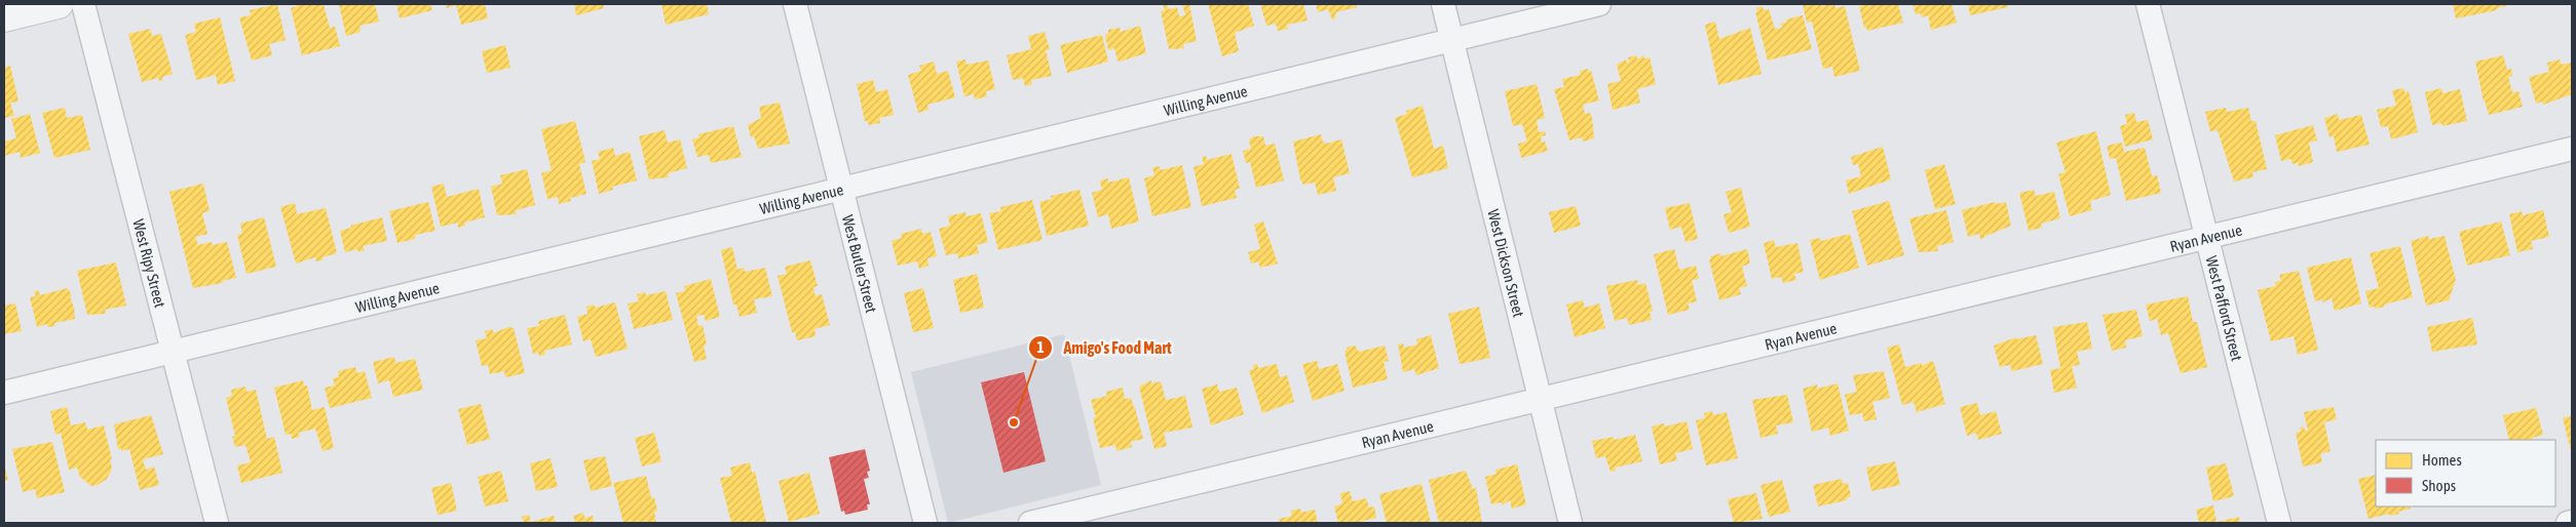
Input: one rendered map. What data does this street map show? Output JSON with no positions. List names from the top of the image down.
{
  "streets": {
    "street": [
      "Willing Avenue",
      "Ryan Avenue",
      "West Ripy Street",
      "West Butler Street",
      "West Dickson Street",
      "West Pafford Street"
    ]
  },
  "crossings": [
    ["Willing Avenue", "West Ripy Street"],
    ["Willing Avenue", "West Butler Street"],
    ["Willing Avenue", "West Dickson Street"],
    ["Ryan Avenue", "West Dickson Street"],
    ["Ryan Avenue", "West Pafford Street"]
  ],
  "places": ["Amigo's Food Mart"],
  "legend": ["Homes", "Shops"]
}
